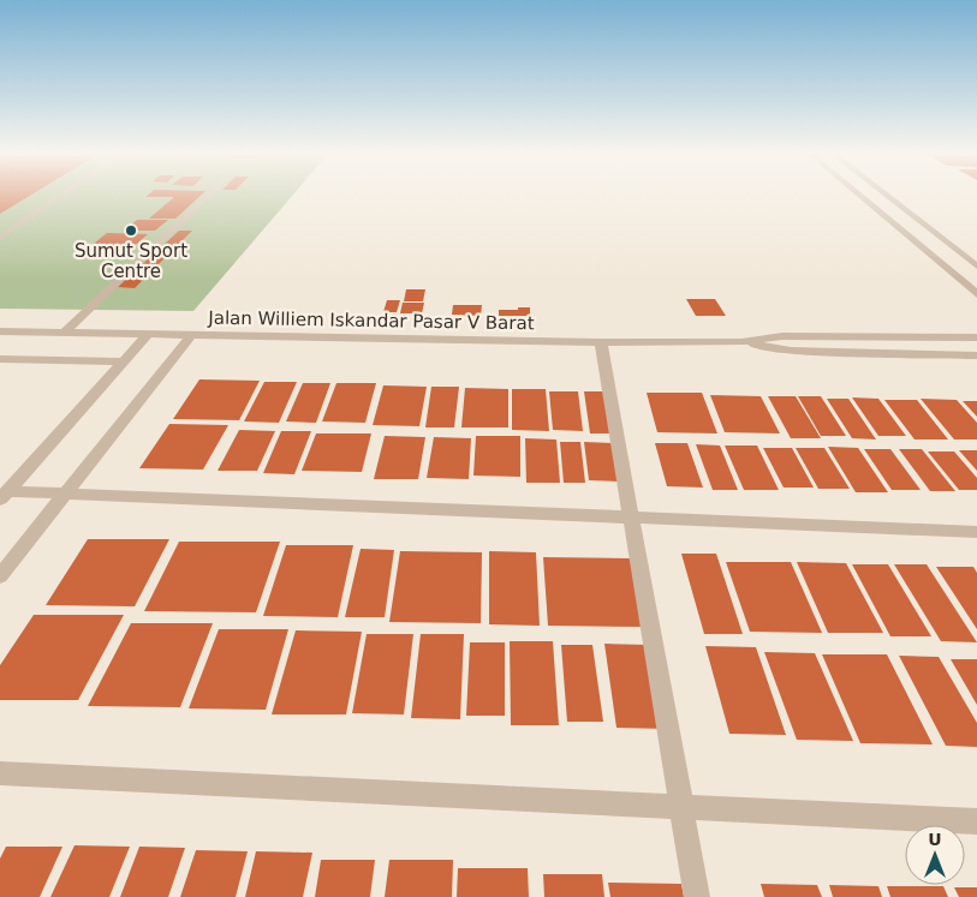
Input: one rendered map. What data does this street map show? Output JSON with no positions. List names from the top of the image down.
{
  "streets": {
    "street": ["Jalan Williem Iskandar Pasar V Barat"]
  },
  "places": ["Sumut Sport Centre"],
  "north": "top"
}
